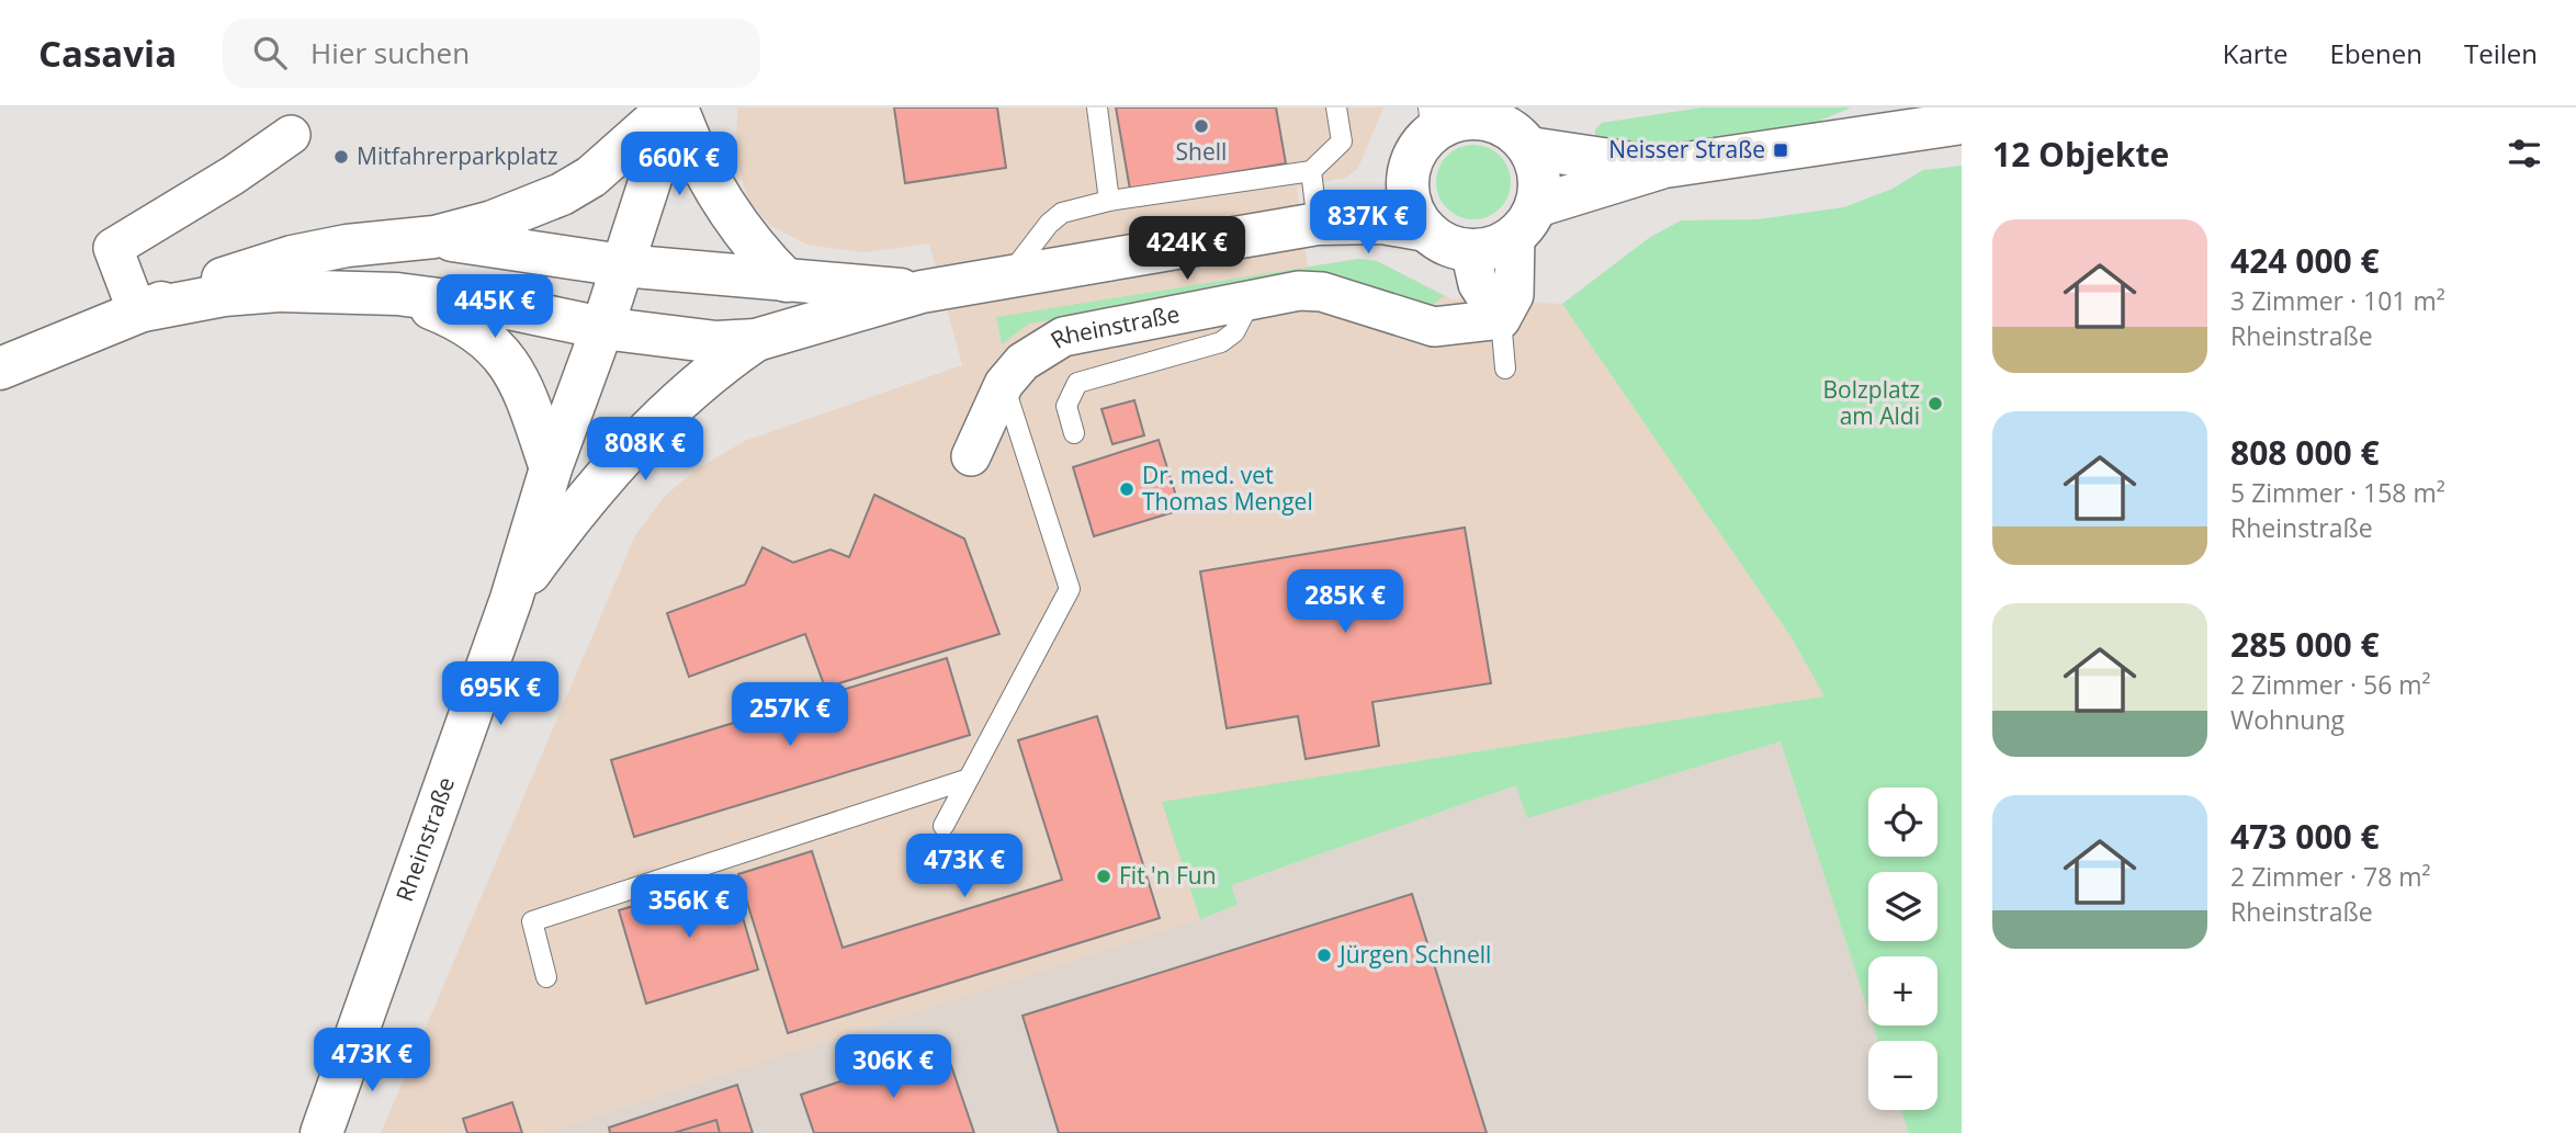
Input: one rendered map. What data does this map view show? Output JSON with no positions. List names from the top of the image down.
{
  "streets": {
    "main road": ["Rheinstraße"]
  },
  "places": {
    "other": [
      "Shell",
      "Mitfahrerparkplatz",
      "Bolzplatz am Aldi",
      "Dr. med. vet Thomas Mengel",
      "Fit 'n Fun",
      "Jürgen Schnell"
    ],
    "transit": ["Neisser Straße"]
  },
  "page": {
    "header": "Casavia",
    "search": "Hier suchen",
    "nav": ["Karte", "Ebenen", "Teilen"],
    "heading": "12 Objekte",
    "price": [
      "660K €",
      "837K €",
      "424K €",
      "445K €",
      "808K €",
      "285K €",
      "695K €",
      "257K €",
      "473K €",
      "356K €",
      "473K €",
      "306K €"
    ],
    "list": [
      {
        "name": "424 000 €",
        "note": "3 Zimmer · 101 m² · Rheinstraße"
      },
      {
        "name": "808 000 €",
        "note": "5 Zimmer · 158 m² · Rheinstraße"
      },
      {
        "name": "285 000 €",
        "note": "2 Zimmer · 56 m² · Wohnung"
      },
      {
        "name": "473 000 €",
        "note": "2 Zimmer · 78 m² · Rheinstraße"
      }
    ],
    "map_buttons": ["+", "−"]
  }
}
